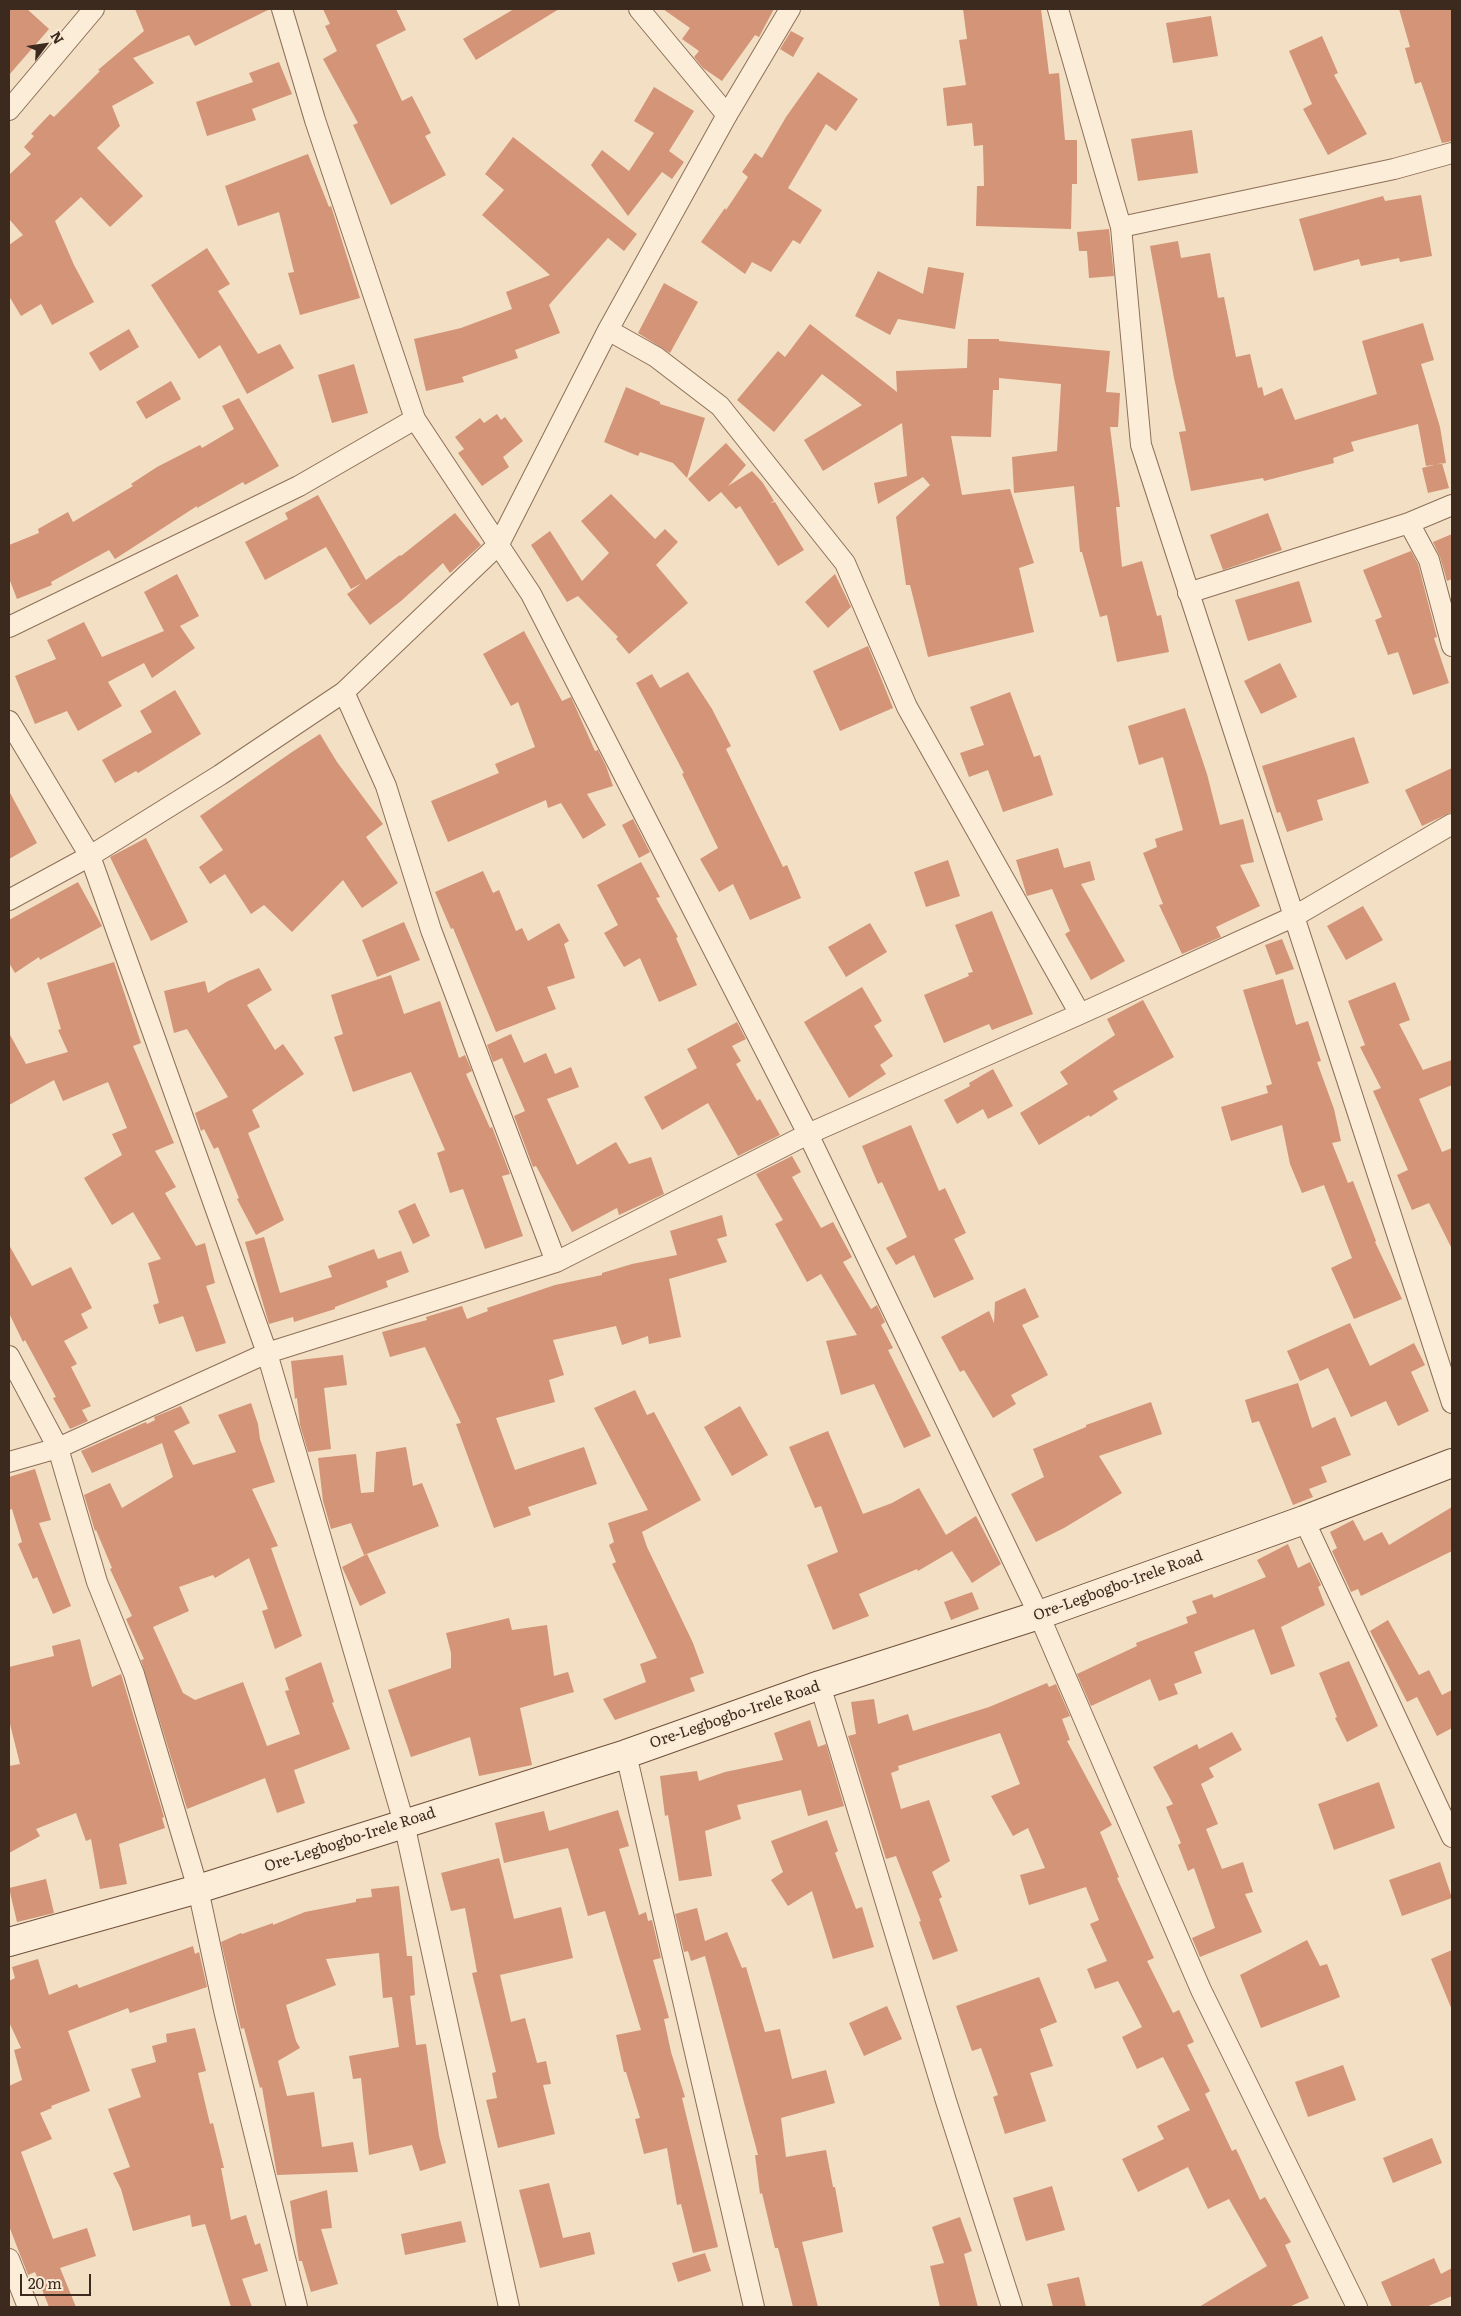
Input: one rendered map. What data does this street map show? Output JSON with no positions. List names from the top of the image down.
{
  "streets": {
    "main road": ["Ore-Legbogbo-Irele Road"]
  },
  "scale_bar": "20 m",
  "north": "top right"
}
